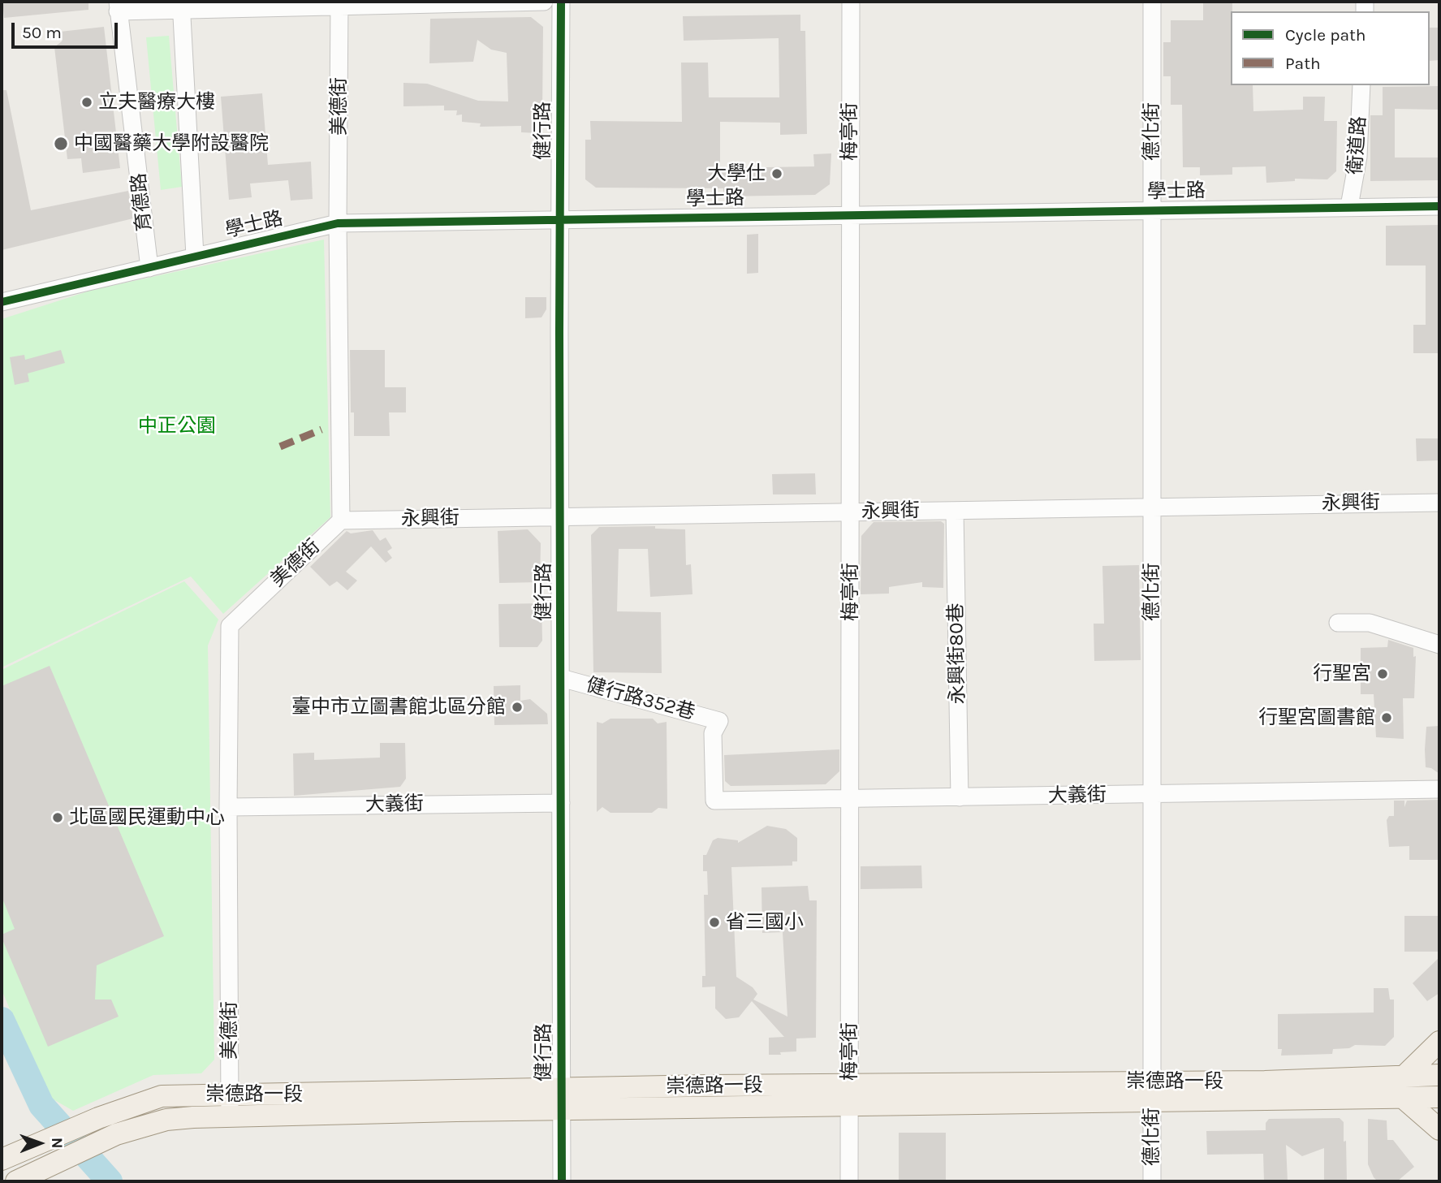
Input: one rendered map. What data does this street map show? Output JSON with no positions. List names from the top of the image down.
{
  "streets": {
    "main road": ["崇德路一段"],
    "street": [
      "美德街",
      "健行路",
      "梅亭街",
      "德化街",
      "衛道路",
      "學士路",
      "育德路",
      "永興街",
      "永興街80巷",
      "健行路352巷",
      "大義街"
    ]
  },
  "crossings": [
    ["美德街", "學士路"],
    ["美德街", "永興街"],
    ["美德街", "大義街"],
    ["美德街", "崇德路一段"],
    ["健行路", "學士路"],
    ["健行路", "永興街"],
    ["健行路", "健行路352巷"],
    ["健行路", "大義街"],
    ["健行路", "崇德路一段"],
    ["梅亭街", "學士路"],
    ["梅亭街", "永興街"],
    ["梅亭街", "大義街"],
    ["梅亭街", "崇德路一段"],
    ["德化街", "學士路"],
    ["德化街", "永興街"],
    ["德化街", "大義街"],
    ["德化街", "崇德路一段"],
    ["衛道路", "學士路"],
    ["學士路", "育德路"],
    ["永興街", "永興街80巷"],
    ["永興街80巷", "大義街"],
    ["健行路352巷", "大義街"]
  ],
  "parks": ["中正公園"],
  "places": [
    "立夫醫療大樓",
    "中國醫藥大學附設醫院",
    "大學仕",
    "行聖宮",
    "臺中市立圖書館北區分館",
    "行聖宮圖書館",
    "北區國民運動中心",
    "省三國小"
  ],
  "legend": ["Cycle path", "Path"],
  "scale_bar": "50 m",
  "north": "right"
}
